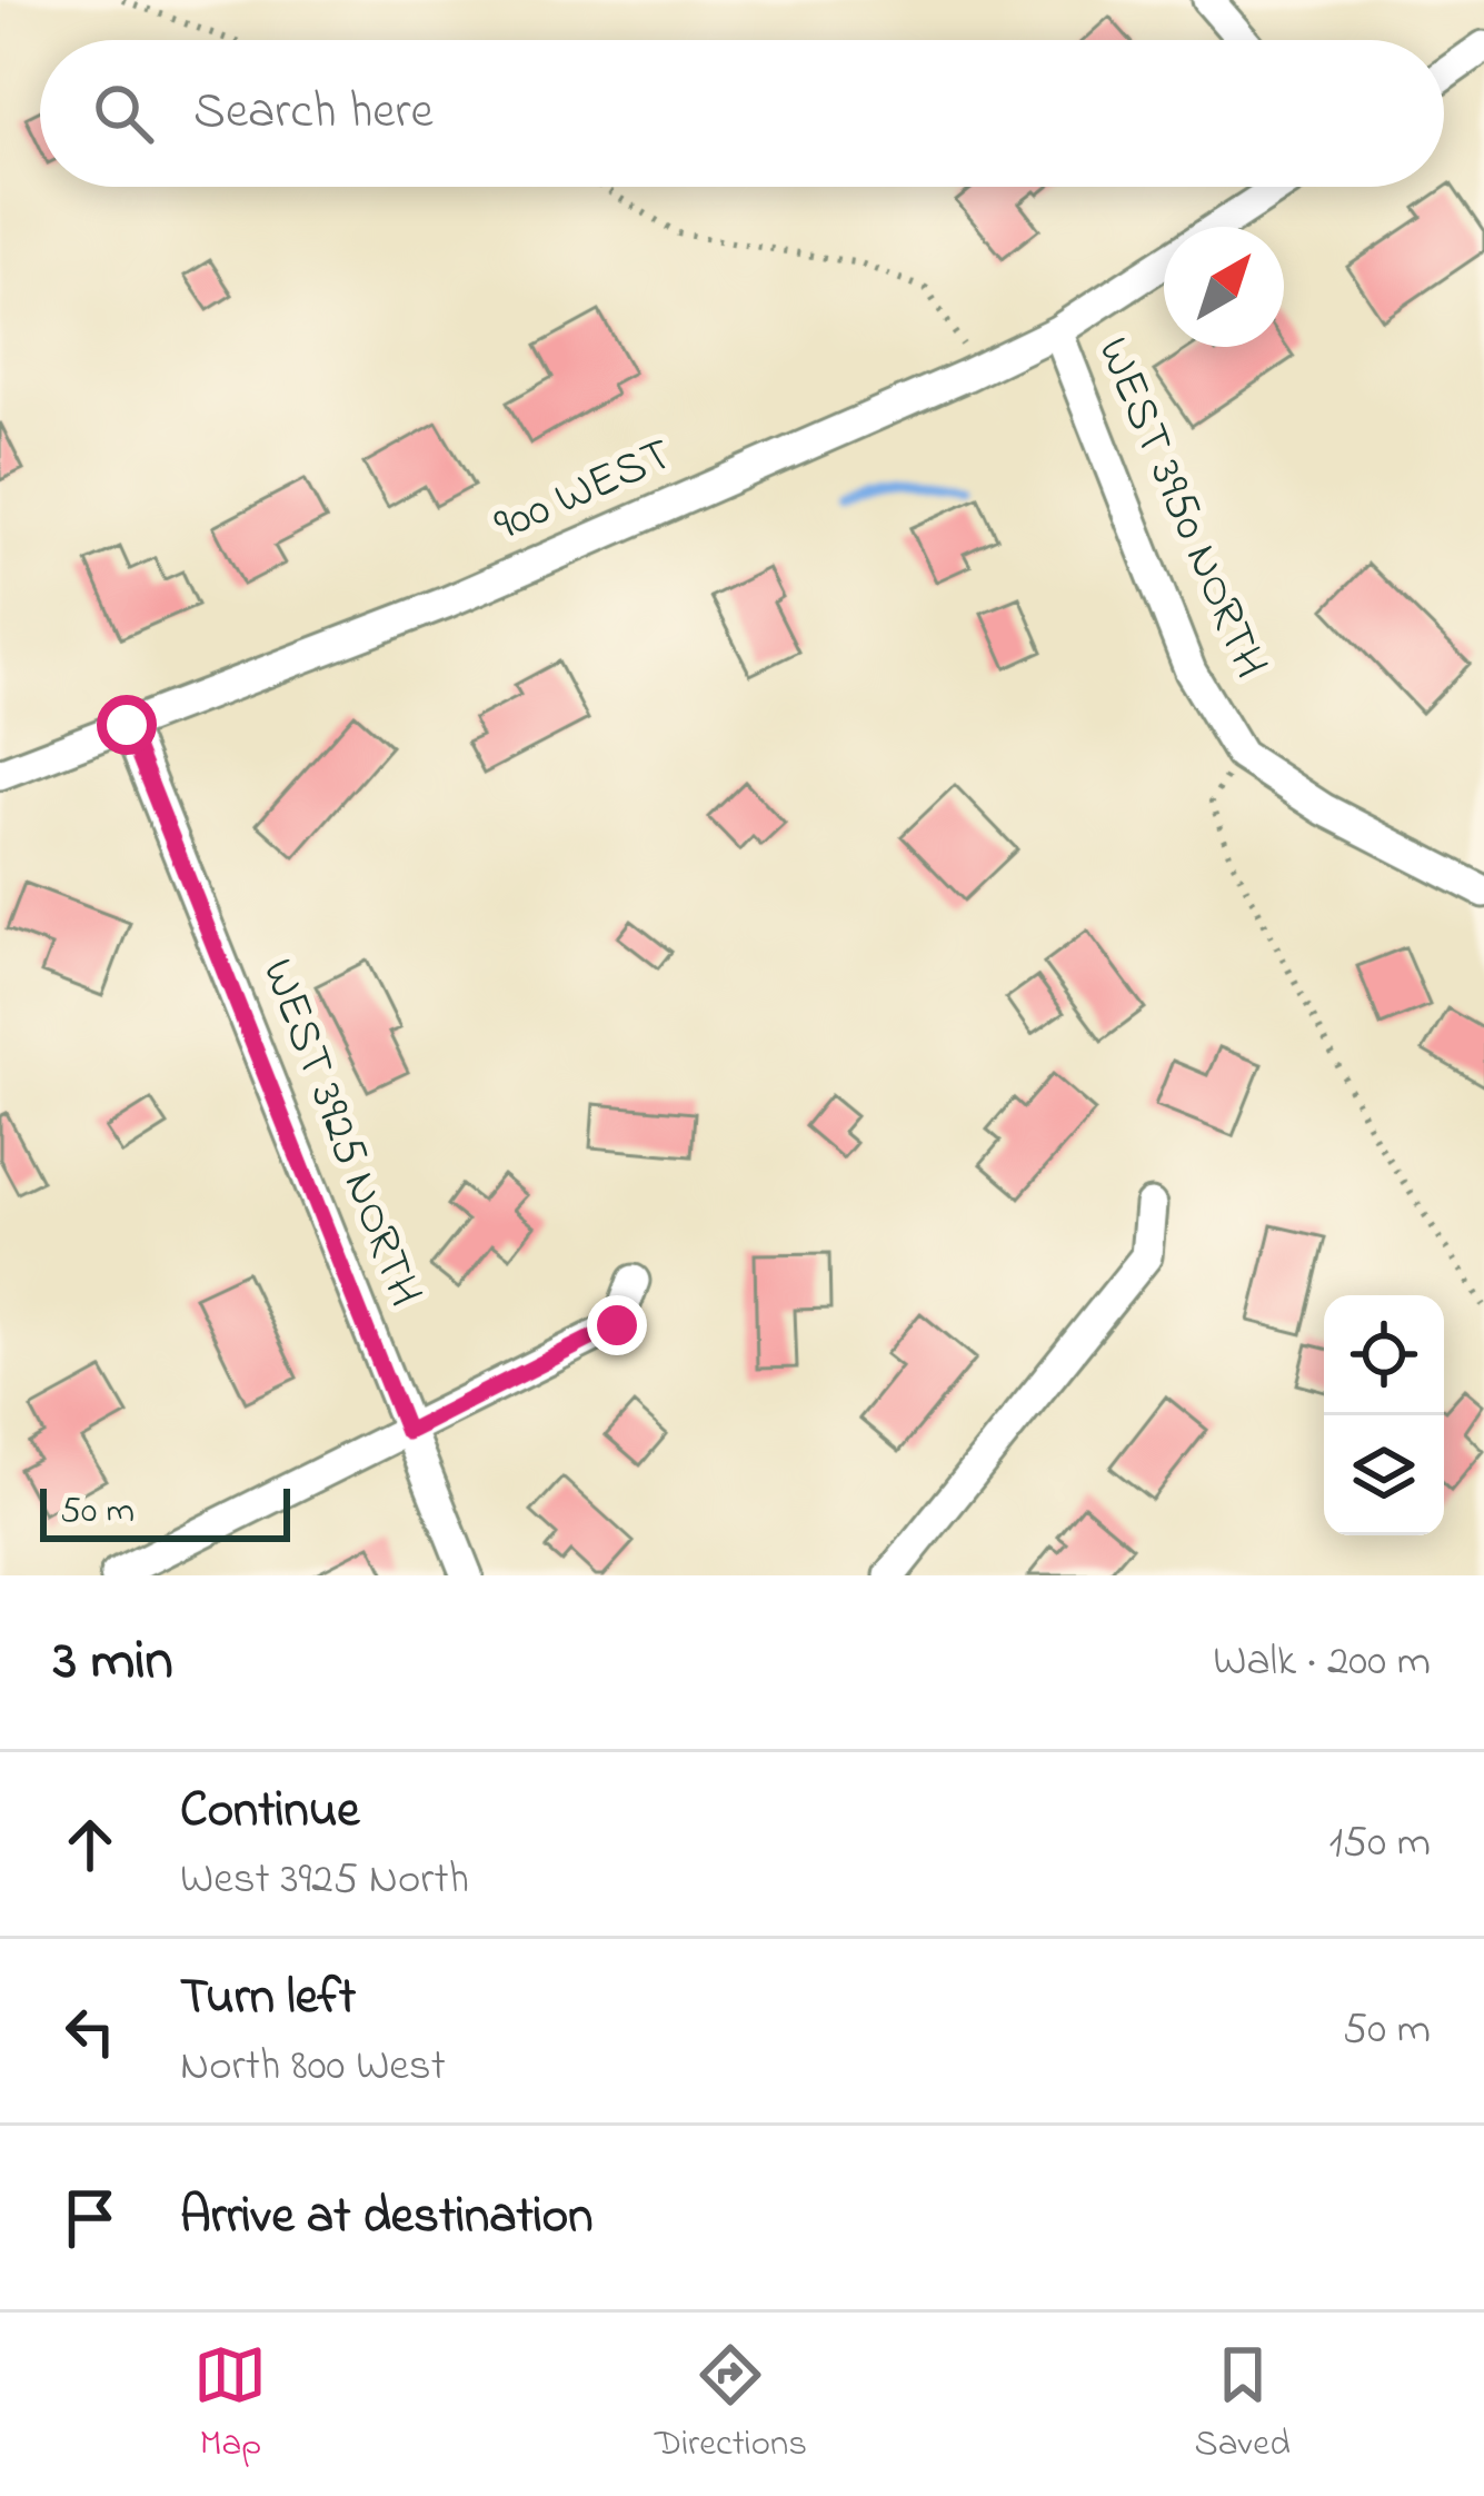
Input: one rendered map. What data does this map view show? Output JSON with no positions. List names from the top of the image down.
{
  "streets": {
    "street": ["900 WEST", "WEST 3950 NORTH", "WEST 3925 NORTH"]
  },
  "crossings": [
    ["900 WEST", "WEST 3950 NORTH"],
    ["900 WEST", "WEST 3925 NORTH"]
  ],
  "scale_bar": "50 m",
  "north": "top right",
  "page": {
    "search": "Search here",
    "scale": "50 m",
    "heading": ["3 min", "Walk · 200 m"],
    "list": [
      ["Continue", "West 3925 North", "150 m"],
      ["Turn left", "North 800 West", "50 m"],
      "Arrive at destination"
    ],
    "nav": ["Map", "Directions", "Saved"]
  }
}
